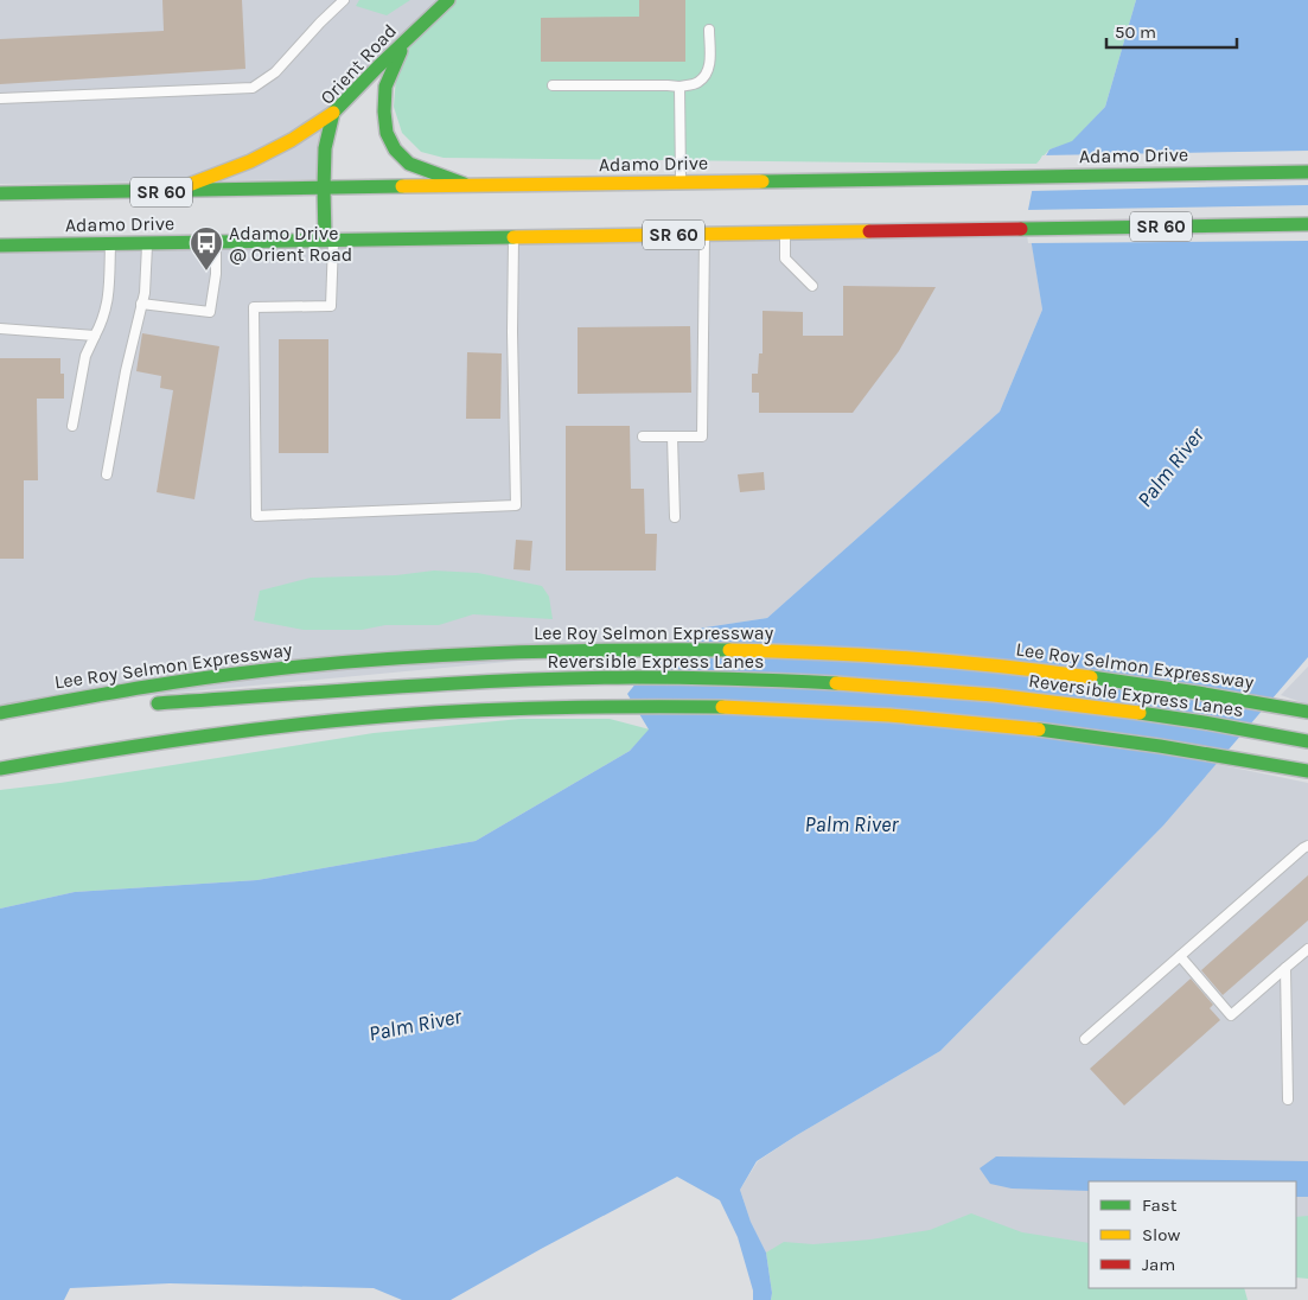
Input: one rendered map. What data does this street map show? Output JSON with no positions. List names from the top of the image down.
{
  "streets": {
    "main road": [
      "Orient Road",
      "Adamo Drive",
      "SR 60",
      "Lee Roy Selmon Expressway",
      "Reversible Express Lanes"
    ]
  },
  "crossings": [
    ["Orient Road", "Adamo Drive"]
  ],
  "water": ["Palm River"],
  "places": {
    "bus stop": ["Adamo Drive @ Orient Road"]
  },
  "legend": ["Fast", "Slow", "Jam"],
  "scale_bar": "50 m"
}
